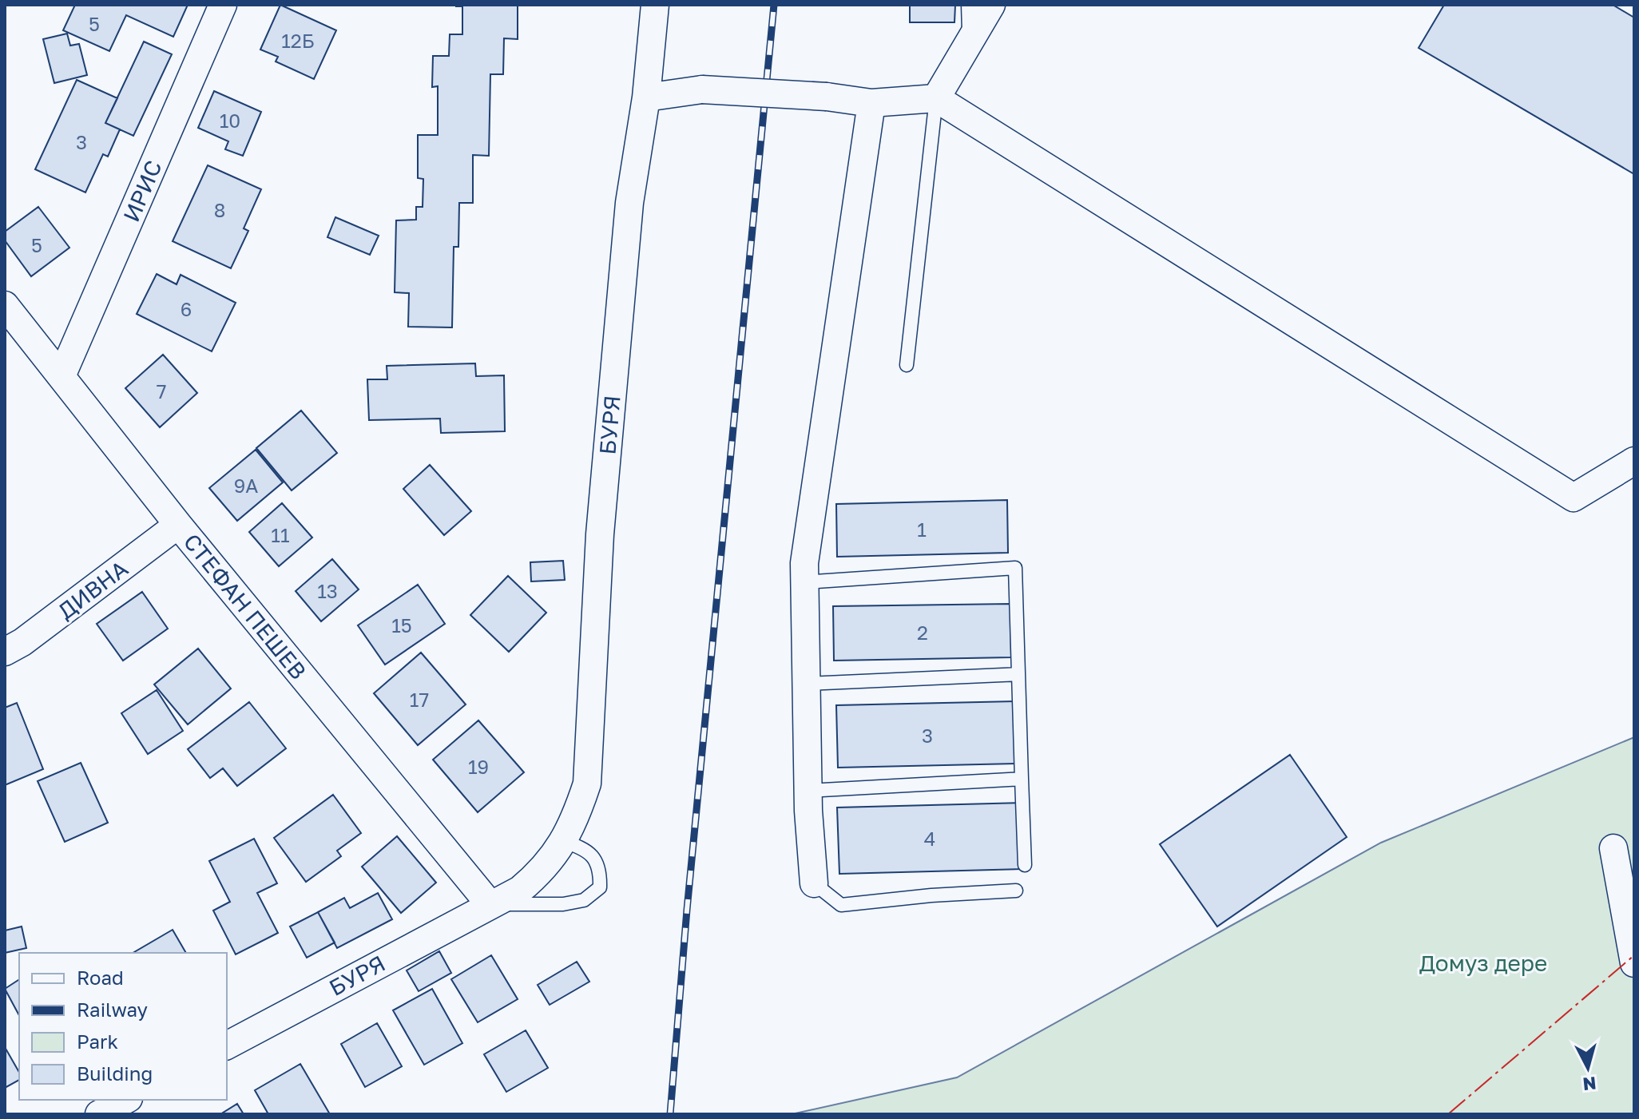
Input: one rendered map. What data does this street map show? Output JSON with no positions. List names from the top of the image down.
{
  "streets": {
    "street": [
      "ИРИС",
      "БУРЯ",
      "ДИВНА",
      "СТЕФАН ПЕШЕВ"
    ]
  },
  "crossings": [
    ["ИРИС", "СТЕФАН ПЕШЕВ"],
    ["БУРЯ", "СТЕФАН ПЕШЕВ"],
    ["ДИВНА", "СТЕФАН ПЕШЕВ"]
  ],
  "parks": ["Домуз дере"],
  "house_numbers": [
    "5",
    "12Б",
    "10",
    "3",
    "8",
    "5",
    "6",
    "7",
    "9А",
    "1",
    "11",
    "13",
    "15",
    "2",
    "17",
    "3",
    "19",
    "4"
  ],
  "legend": [
    "Road",
    "Railway",
    "Park",
    "Building"
  ],
  "north": "bottom"
}
